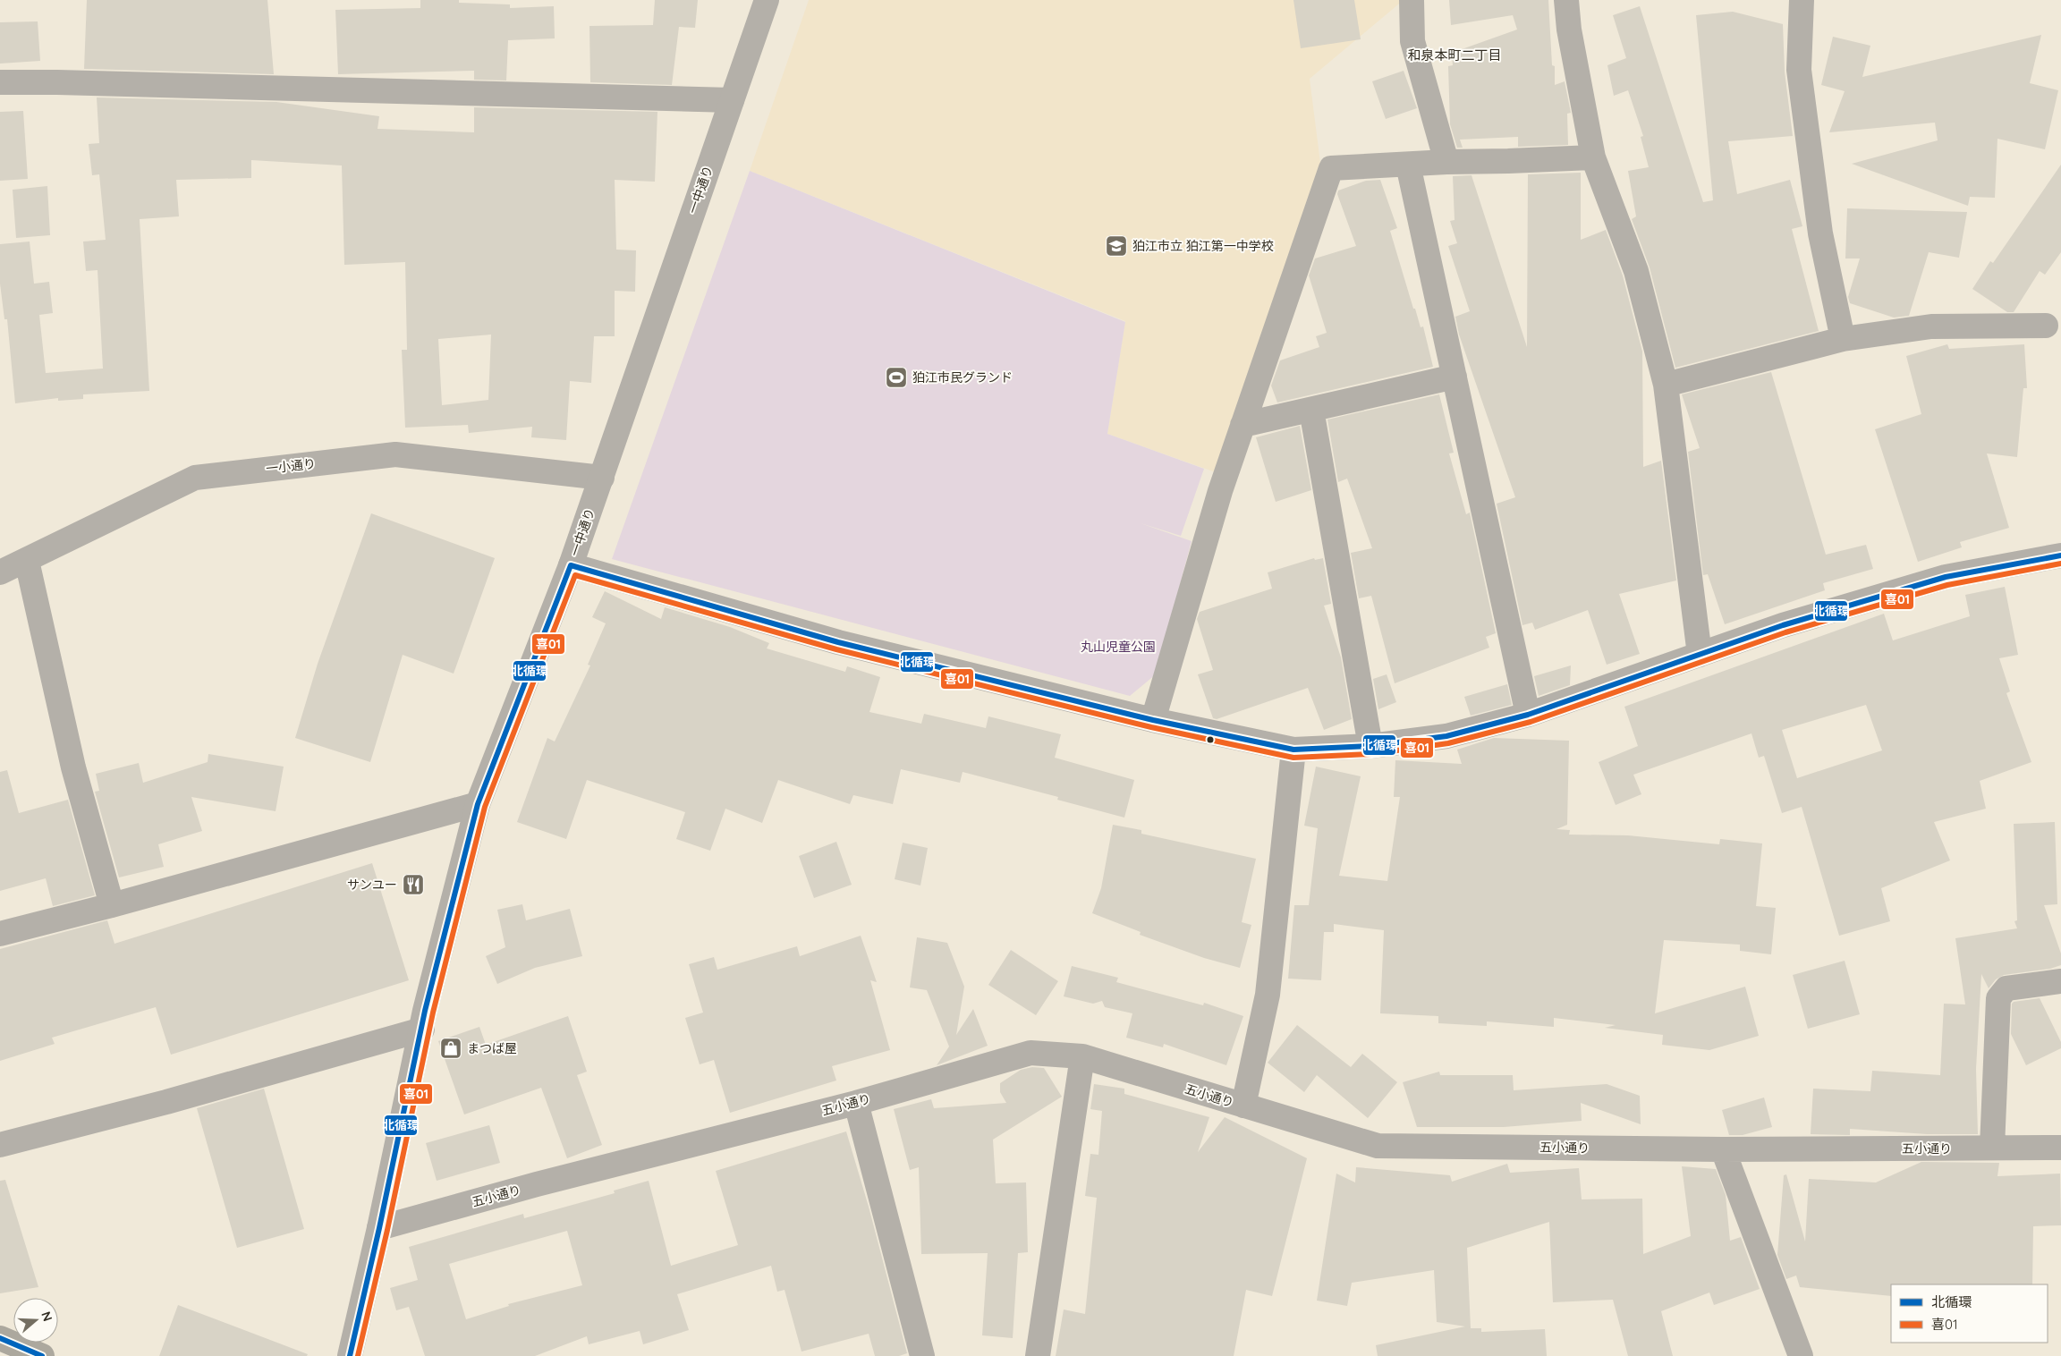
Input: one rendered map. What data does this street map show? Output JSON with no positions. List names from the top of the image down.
{
  "streets": {
    "street": ["一中通り", "一小通り", "五小通り"]
  },
  "crossings": [
    ["一中通り", "一小通り"],
    ["一中通り", "五小通り"]
  ],
  "districts": ["和泉本町二丁目"],
  "parks": ["丸山児童公園"],
  "places": {
    "school or university": ["狛江市立 狛江第一中学校"],
    "sports": ["狛江市民グランド"],
    "restaurant": ["サンユー"],
    "shop": ["まつば屋"]
  },
  "lines": ["transit line 北循環", "transit line 喜01"],
  "legend": ["北循環", "喜01"],
  "north": "right"
}
